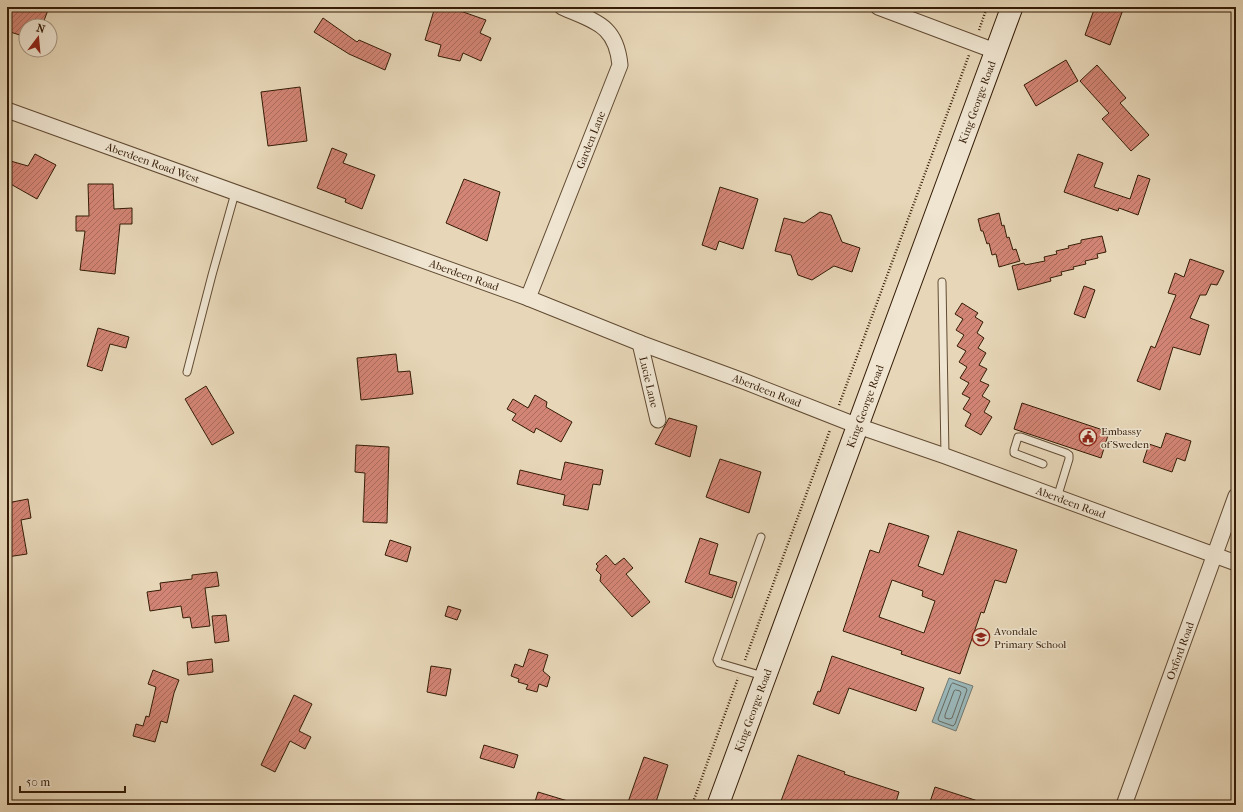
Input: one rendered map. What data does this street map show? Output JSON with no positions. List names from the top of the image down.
{
  "streets": {
    "main road": ["King George Road"],
    "street": [
      "Garden Lane",
      "Aberdeen Road West",
      "Aberdeen Road",
      "Lucie Lane",
      "Oxford Road"
    ]
  },
  "crossings": [
    ["King George Road", "Aberdeen Road"],
    ["Garden Lane", "Aberdeen Road"],
    ["Aberdeen Road West", "Aberdeen Road"],
    ["Aberdeen Road", "Lucie Lane"],
    ["Aberdeen Road", "Oxford Road"]
  ],
  "places": {
    "public building": ["Embassy of Sweden"],
    "school or university": ["Avondale Primary School"]
  },
  "scale_bar": "50 m",
  "north": "top"
}
